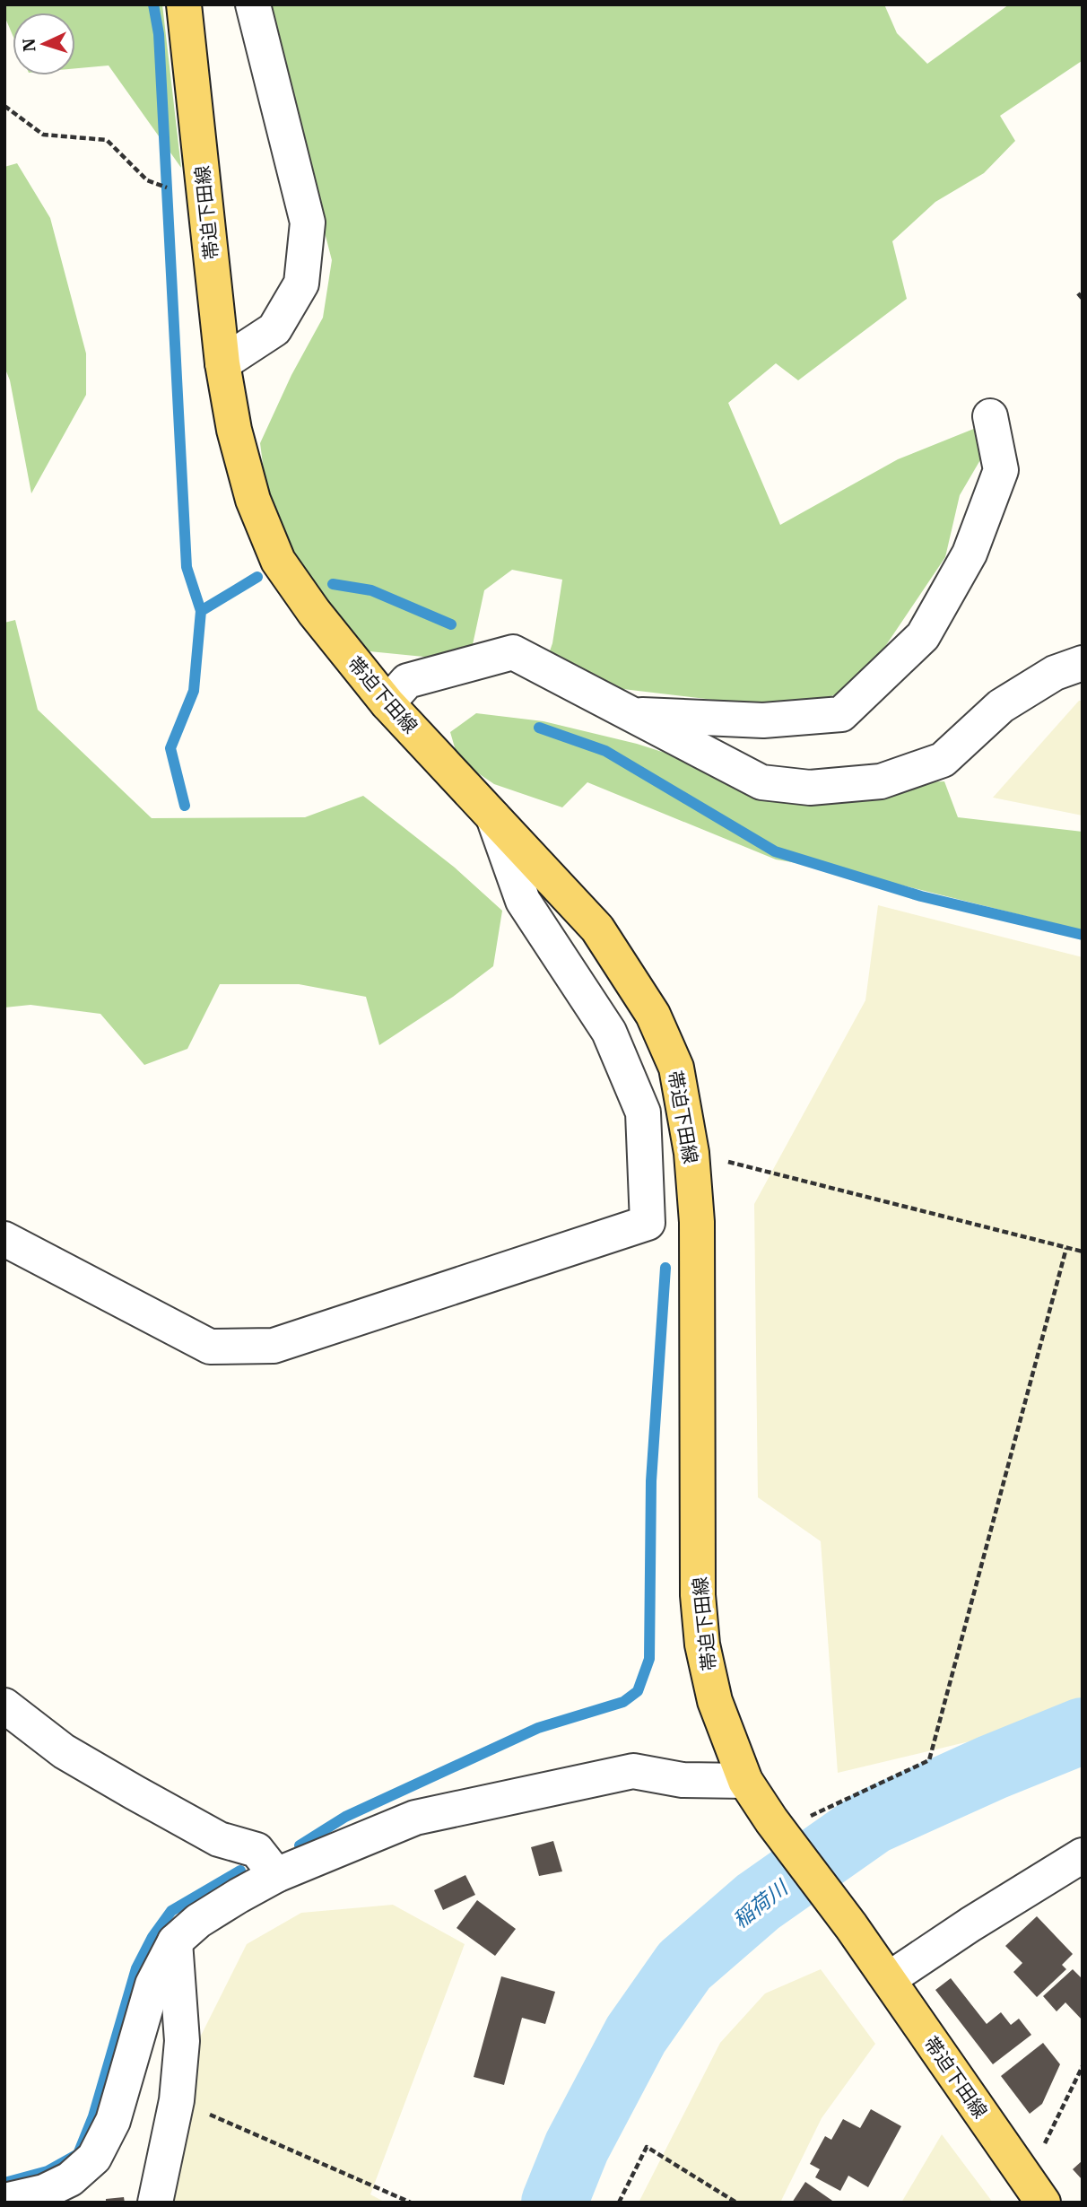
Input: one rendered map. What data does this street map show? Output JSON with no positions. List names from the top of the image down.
{
  "streets": {
    "main road": ["帯迫下田線"]
  },
  "water": ["稲荷川"],
  "north": "left"
}
